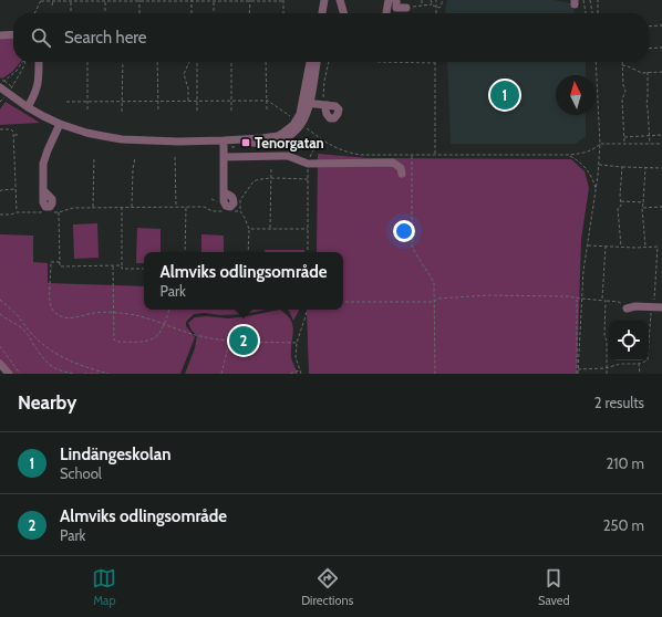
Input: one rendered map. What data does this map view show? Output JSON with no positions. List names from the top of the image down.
{
  "places": {
    "transit": ["Tenorgatan"]
  },
  "north": "top",
  "page": {
    "search": "Search here",
    "pins": ["1", "2"],
    "popup": ["Almviks odlingsområde", "Park"],
    "heading": ["Nearby", "2 results"],
    "list": [
      {
        "mark": "1",
        "name": "Lindängeskolan",
        "note": "School",
        "value": "210 m"
      },
      {
        "mark": "2",
        "name": "Almviks odlingsområde",
        "note": "Park",
        "value": "250 m"
      }
    ],
    "nav": ["Map", "Directions", "Saved"]
  }
}
